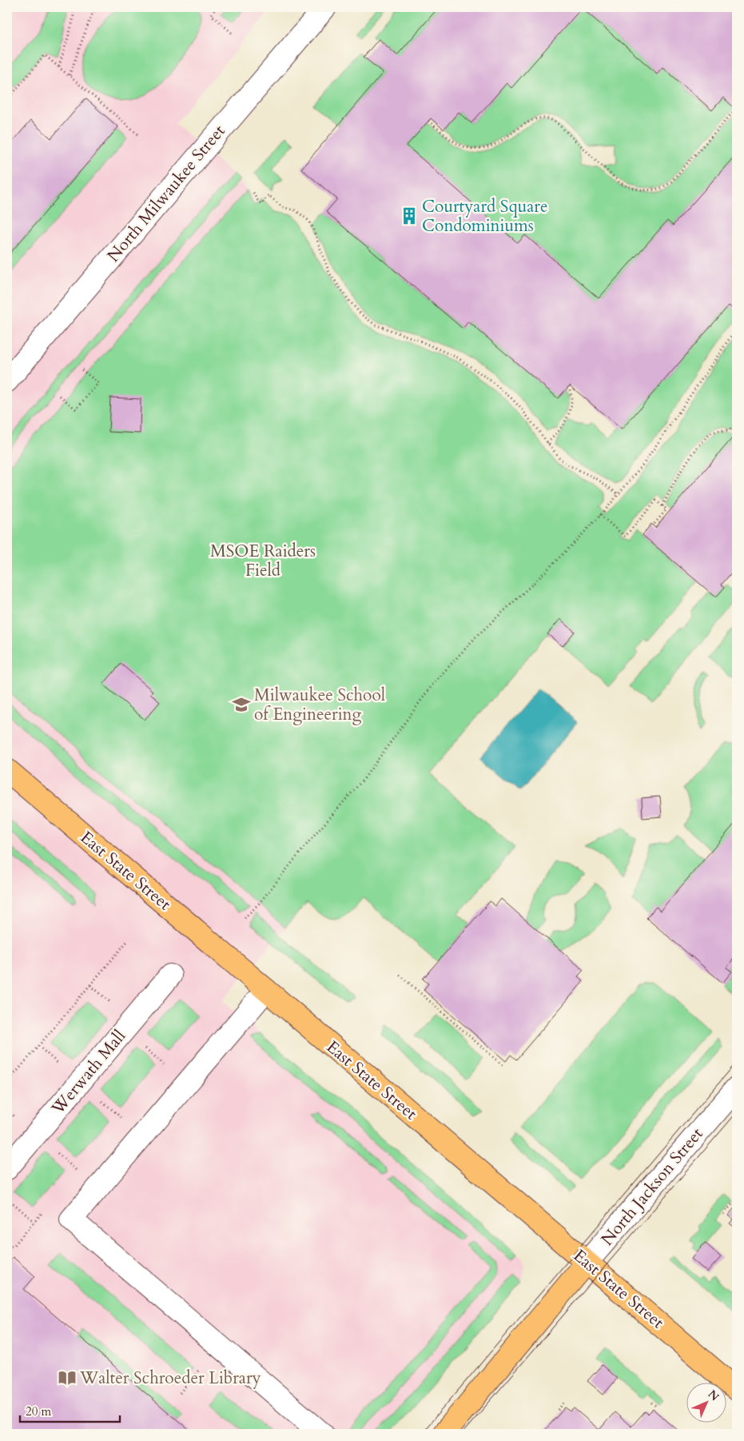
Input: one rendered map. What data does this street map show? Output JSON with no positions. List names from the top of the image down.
{
  "streets": {
    "main road": ["East State Street", "North Jackson Street"],
    "street": ["North Milwaukee Street", "Werwath Mall"]
  },
  "crossings": [
    ["East State Street", "North Jackson Street"]
  ],
  "parks": ["MSOE Raiders Field"],
  "places": {
    "building": ["Courtyard Square Condominiums"],
    "school or university": ["Milwaukee School of Engineering"],
    "library": ["Walter Schroeder Library"]
  },
  "scale_bar": "20 m",
  "north": "top right"
}
